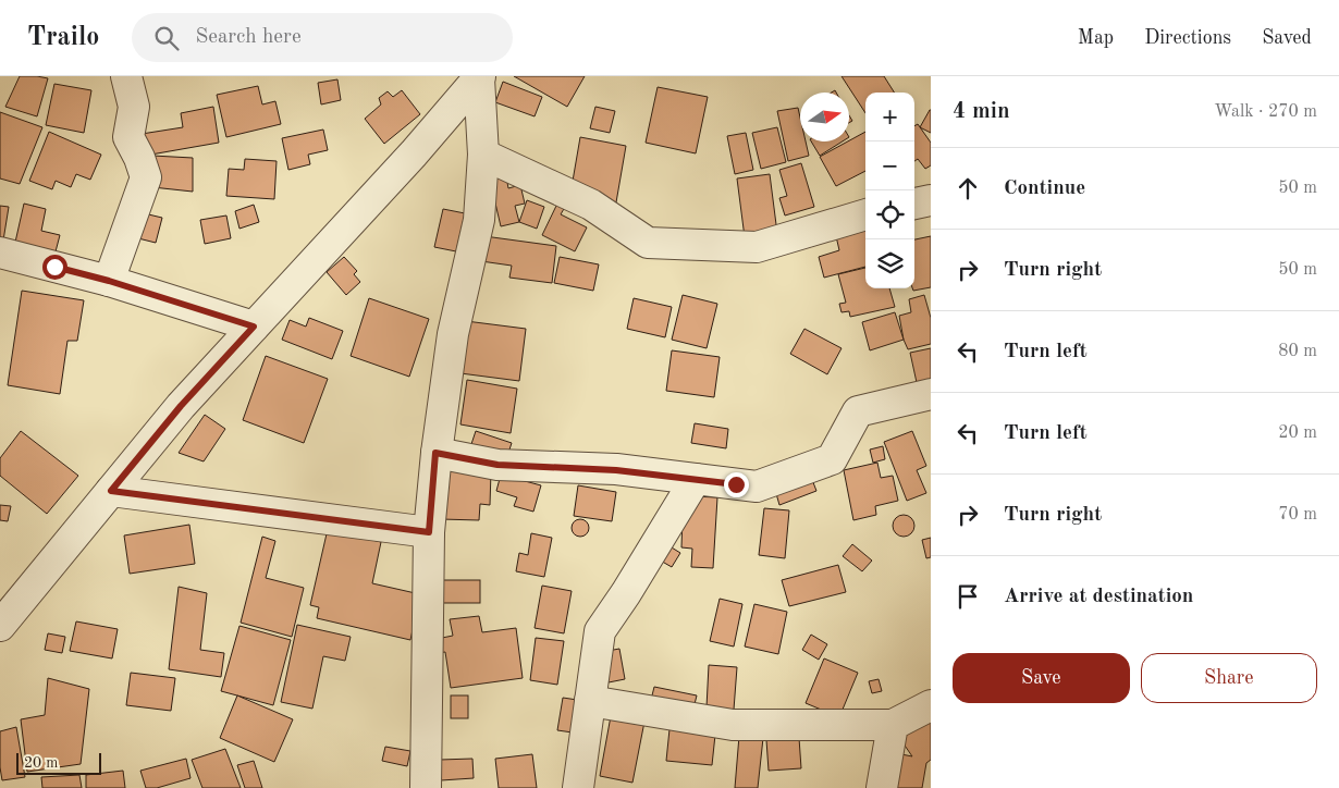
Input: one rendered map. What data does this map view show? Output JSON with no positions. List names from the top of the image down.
{
  "scale_bar": "20 m",
  "north": "right",
  "page": {
    "header": "Trailo",
    "search": "Search here",
    "nav": ["Map", "Directions", "Saved"],
    "heading": ["4 min", "Walk · 270 m"],
    "map_buttons": ["+", "−"],
    "list": [
      ["Continue", "50 m"],
      ["Turn right", "50 m"],
      ["Turn left", "80 m"],
      ["Turn left", "20 m"],
      ["Turn right", "70 m"],
      "Arrive at destination"
    ],
    "buttons": ["Save", "Share"],
    "scale": "20 m"
  }
}
